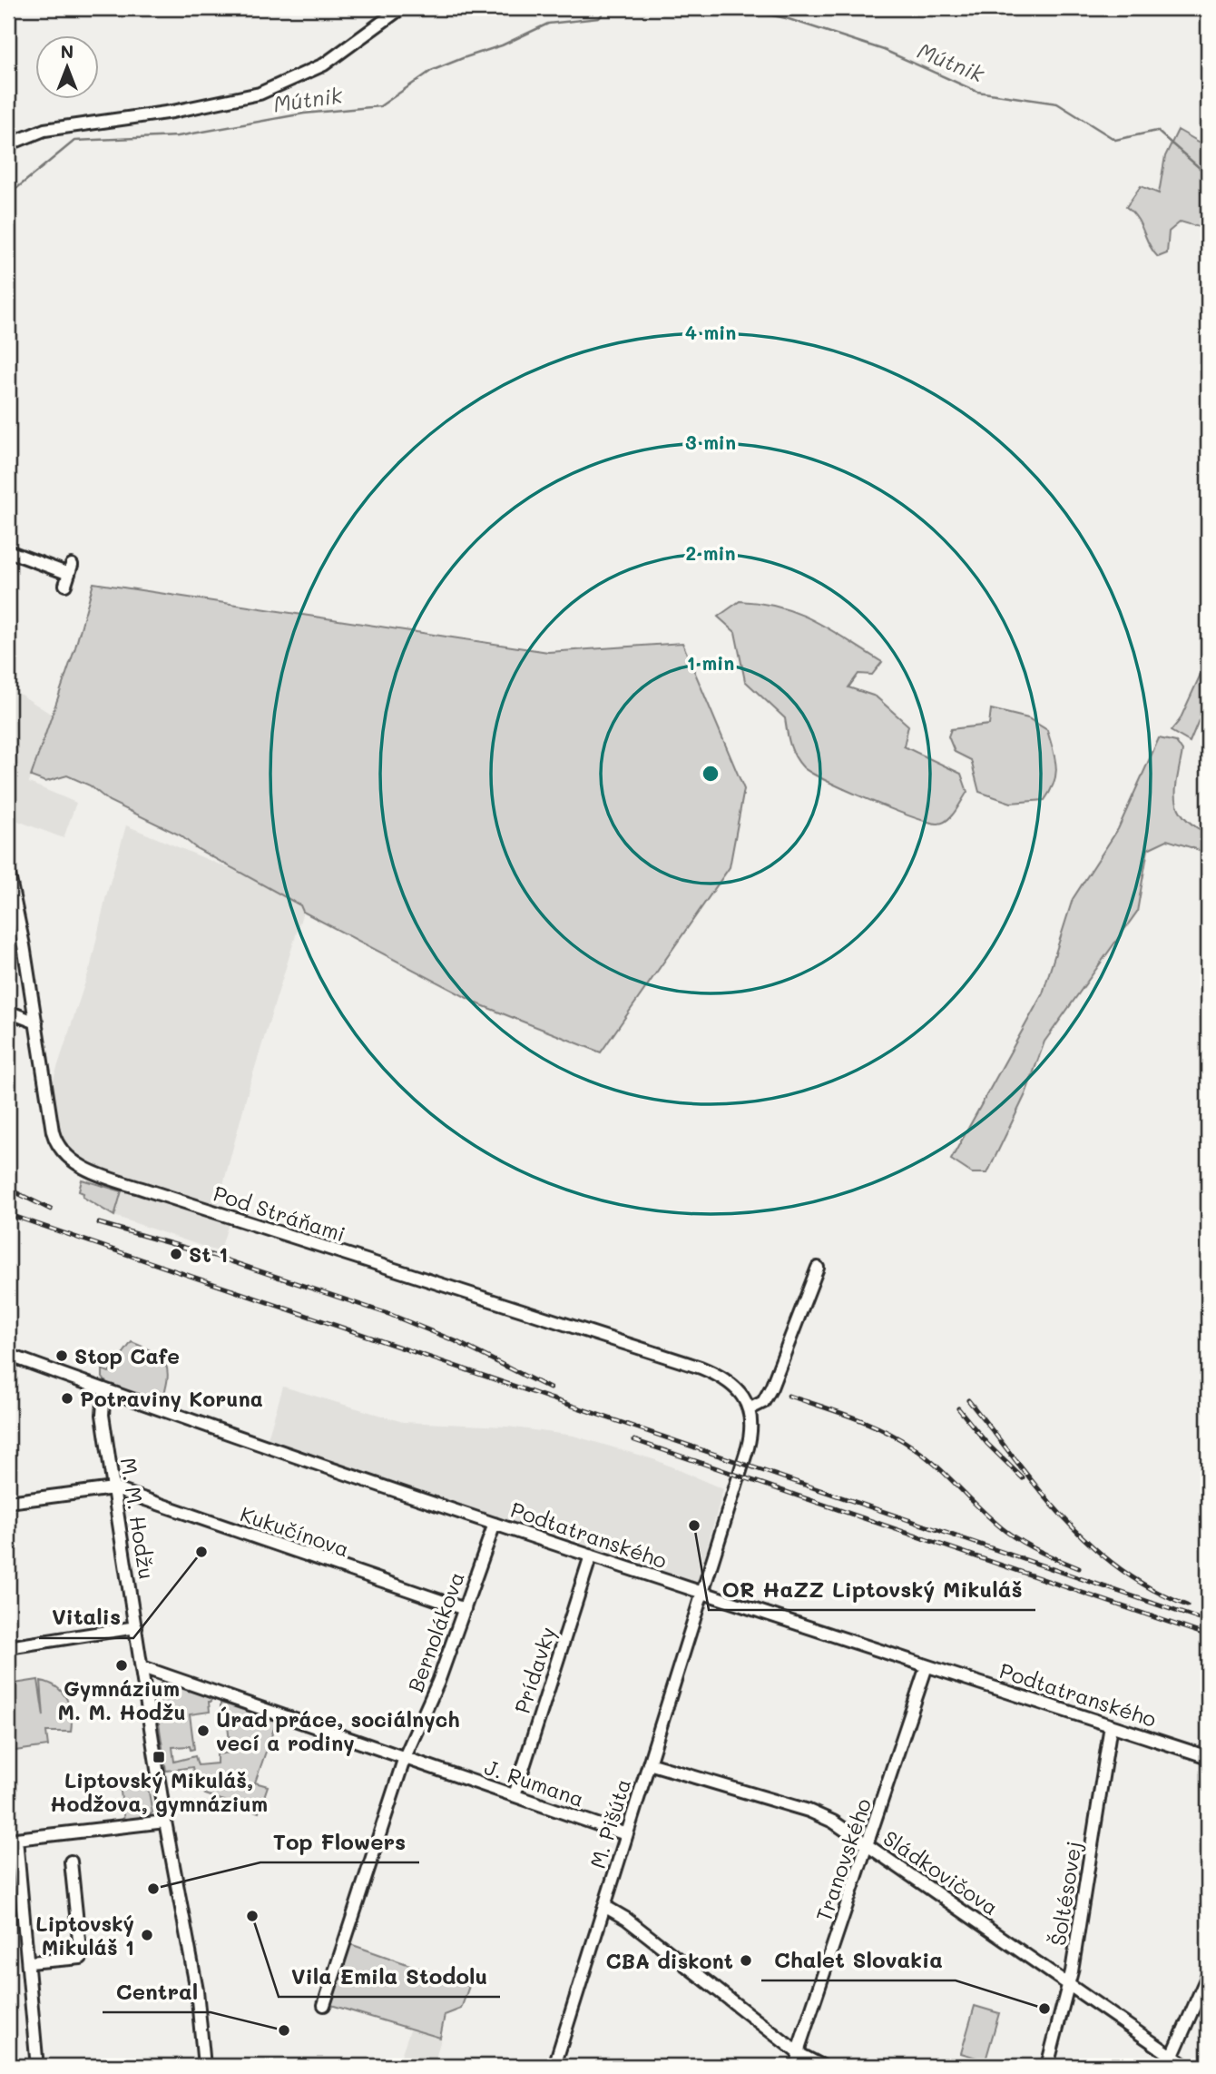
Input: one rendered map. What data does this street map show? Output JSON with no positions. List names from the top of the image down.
{
  "streets": {
    "street": [
      "Pod Stráňami",
      "M. M. Hodžu",
      "Kukučínova",
      "Podtatranského",
      "Bernolákova",
      "Prídavky",
      "J. Rumana",
      "M. Pišúta",
      "Tranovského",
      "Sládkovičova",
      "Šoltésovej"
    ]
  },
  "crossings": [
    ["M. M. Hodžu", "Kukučínova"],
    ["M. M. Hodžu", "Podtatranského"],
    ["M. M. Hodžu", "J. Rumana"],
    ["Kukučínova", "Bernolákova"],
    ["Podtatranského", "Bernolákova"],
    ["Podtatranského", "Prídavky"],
    ["Podtatranského", "M. Pišúta"],
    ["Podtatranského", "Tranovského"],
    ["Podtatranského", "Šoltésovej"],
    ["Bernolákova", "J. Rumana"],
    ["Prídavky", "J. Rumana"],
    ["J. Rumana", "M. Pišúta"],
    ["M. Pišúta", "Sládkovičova"],
    ["Tranovského", "Sládkovičova"],
    ["Sládkovičova", "Šoltésovej"]
  ],
  "water": ["Mútnik"],
  "places": {
    "other": [
      "St 1",
      "Stop Cafe",
      "Potraviny Koruna",
      "OR HaZZ Liptovský Mikuláš",
      "Vitalis",
      "Gymnázium M. M. Hodžu",
      "Úrad práce, sociálnych vecí a rodiny",
      "Top Flowers",
      "Vila Emila Stodolu",
      "Liptovský Mikuláš 1",
      "CBA diskont",
      "Chalet Slovakia",
      "Central"
    ],
    "transit": ["Liptovský Mikuláš, Hodžova, gymnázium"]
  },
  "north": "top",
  "rings": [
    "4 min",
    "3 min",
    "2 min",
    "1 min"
  ]
}
